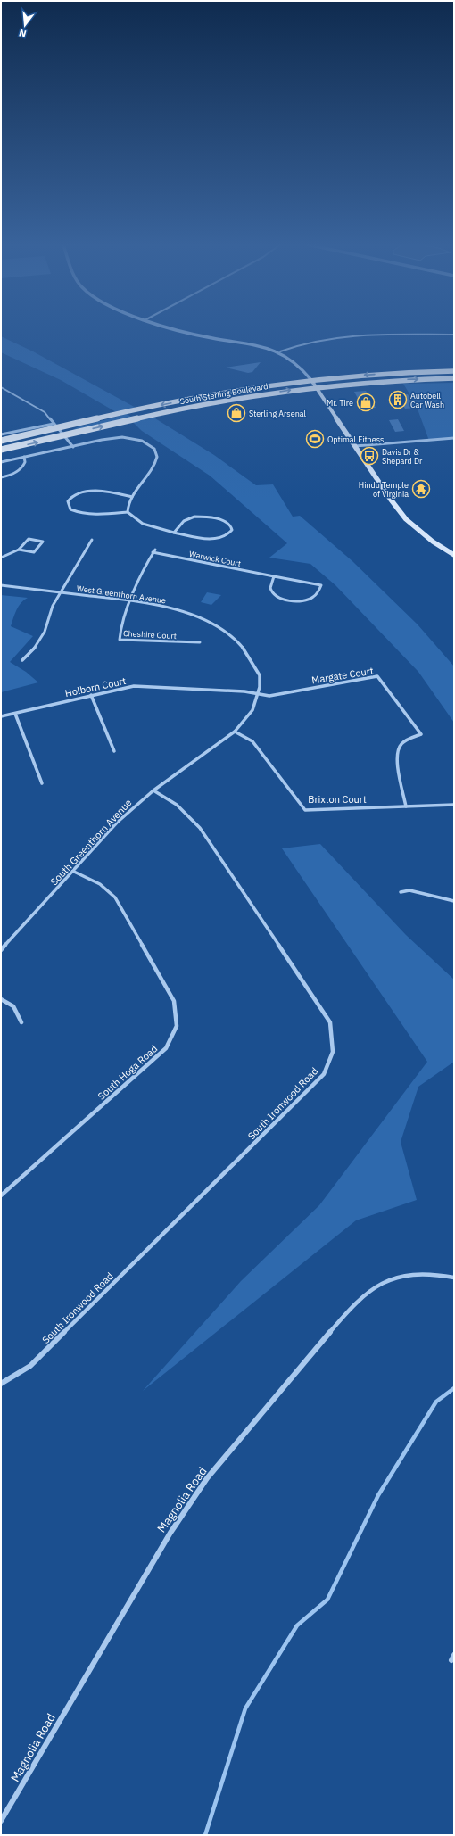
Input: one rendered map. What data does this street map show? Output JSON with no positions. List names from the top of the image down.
{
  "streets": {
    "main road": ["South Sterling Boulevard"],
    "street": [
      "Warwick Court",
      "West Greenthorn Avenue",
      "Cheshire Court",
      "Margate Court",
      "Holborn Court",
      "Brixton Court",
      "South Greenthorn Avenue",
      "South Hoga Road",
      "South Ironwood Road",
      "Magnolia Road"
    ]
  },
  "crossings": [
    ["Warwick Court", "West Greenthorn Avenue"],
    ["Warwick Court", "Cheshire Court"],
    ["West Greenthorn Avenue", "Cheshire Court"],
    ["West Greenthorn Avenue", "Margate Court"],
    ["West Greenthorn Avenue", "Holborn Court"],
    ["West Greenthorn Avenue", "South Greenthorn Avenue"],
    ["Margate Court", "Holborn Court"],
    ["Margate Court", "Brixton Court"],
    ["Margate Court", "South Greenthorn Avenue"],
    ["Holborn Court", "South Greenthorn Avenue"],
    ["Brixton Court", "South Greenthorn Avenue"],
    ["South Greenthorn Avenue", "South Hoga Road"],
    ["South Greenthorn Avenue", "South Ironwood Road"]
  ],
  "places": {
    "building": ["Autobell Car Wash"],
    "shop": ["Mr. Tire", "Sterling Arsenal"],
    "sports": ["Optimal Fitness"],
    "bus stop": ["Davis Dr & Shepard Dr"],
    "temple": ["Hindu Temple of Virginia"]
  },
  "north": "bottom"
}
